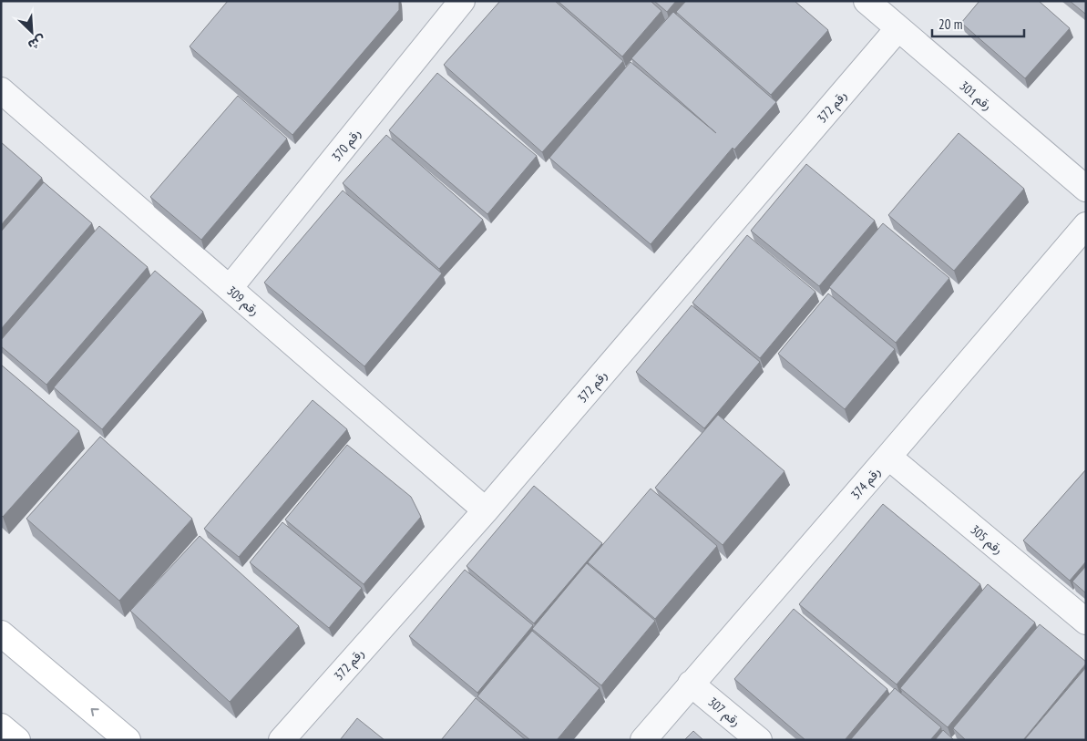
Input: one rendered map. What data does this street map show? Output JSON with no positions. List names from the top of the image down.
{
  "streets": {
    "street": [
      "رقم 301",
      "رقم 372",
      "رقم 370",
      "رقم 309",
      "رقم 374",
      "رقم 305",
      "رقم 307"
    ]
  },
  "crossings": [
    ["رقم 301", "رقم 372"],
    ["رقم 372", "رقم 309"],
    ["رقم 370", "رقم 309"],
    ["رقم 374", "رقم 305"],
    ["رقم 374", "رقم 307"]
  ],
  "scale_bar": "20 m",
  "north": "bottom right"
}
